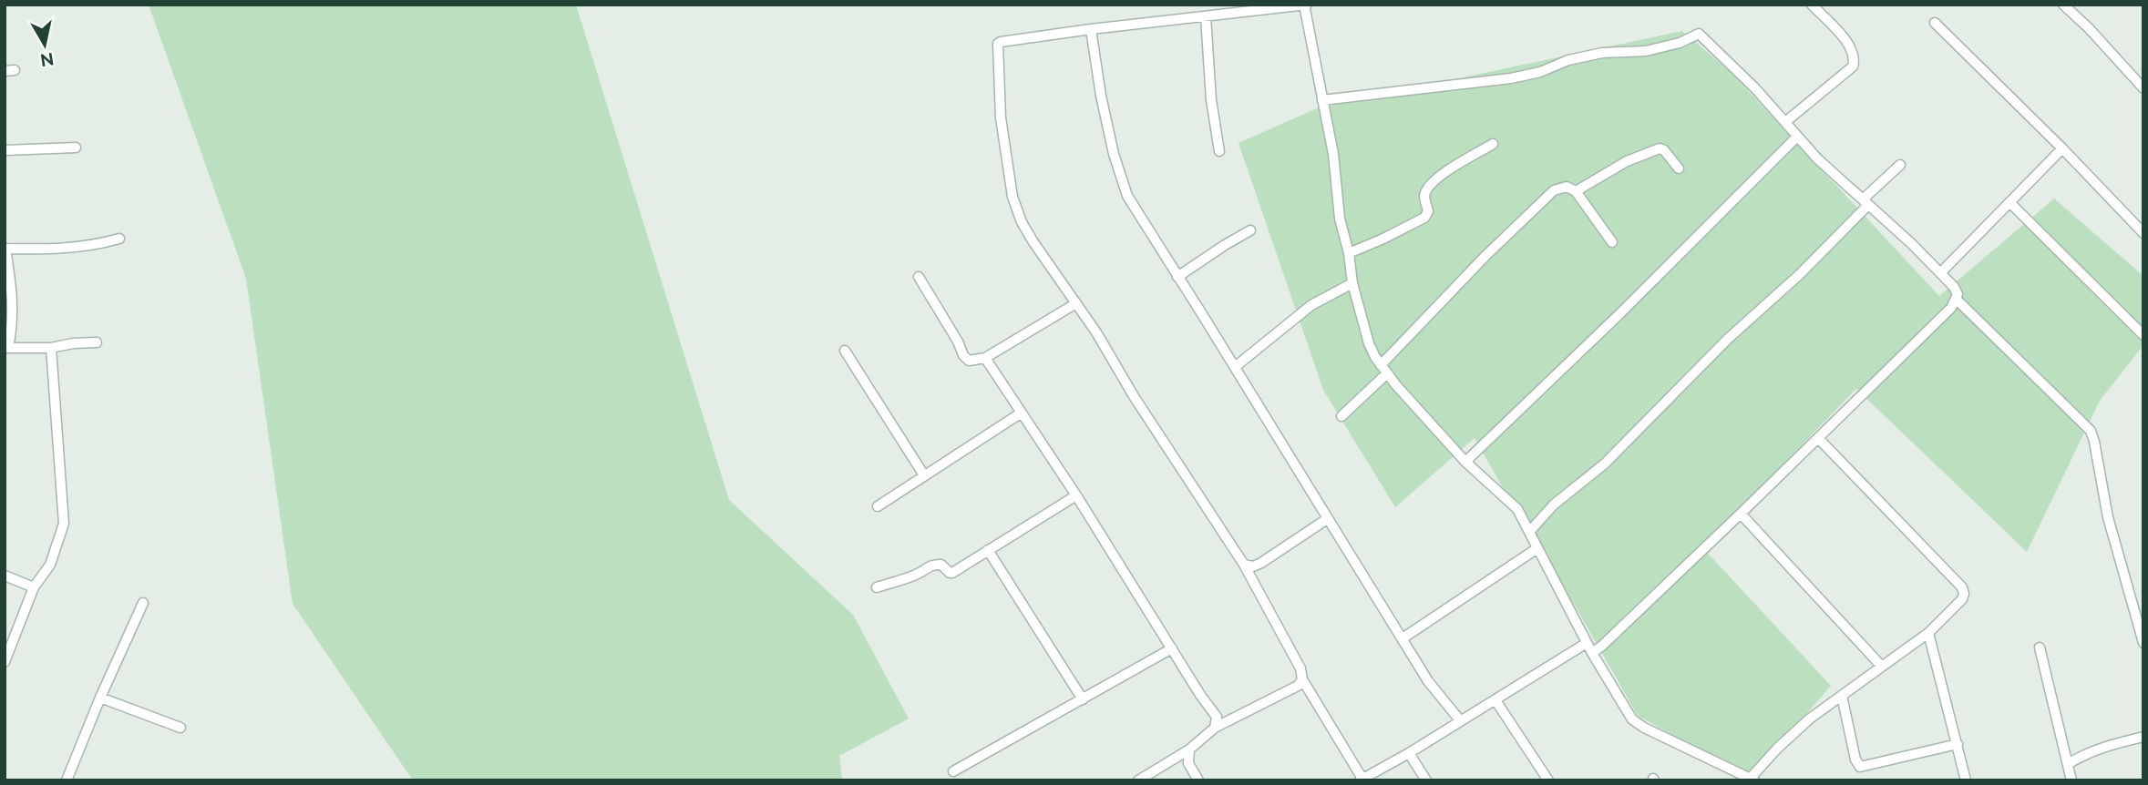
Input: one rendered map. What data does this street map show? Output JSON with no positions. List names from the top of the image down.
{
  "north": "bottom"
}
